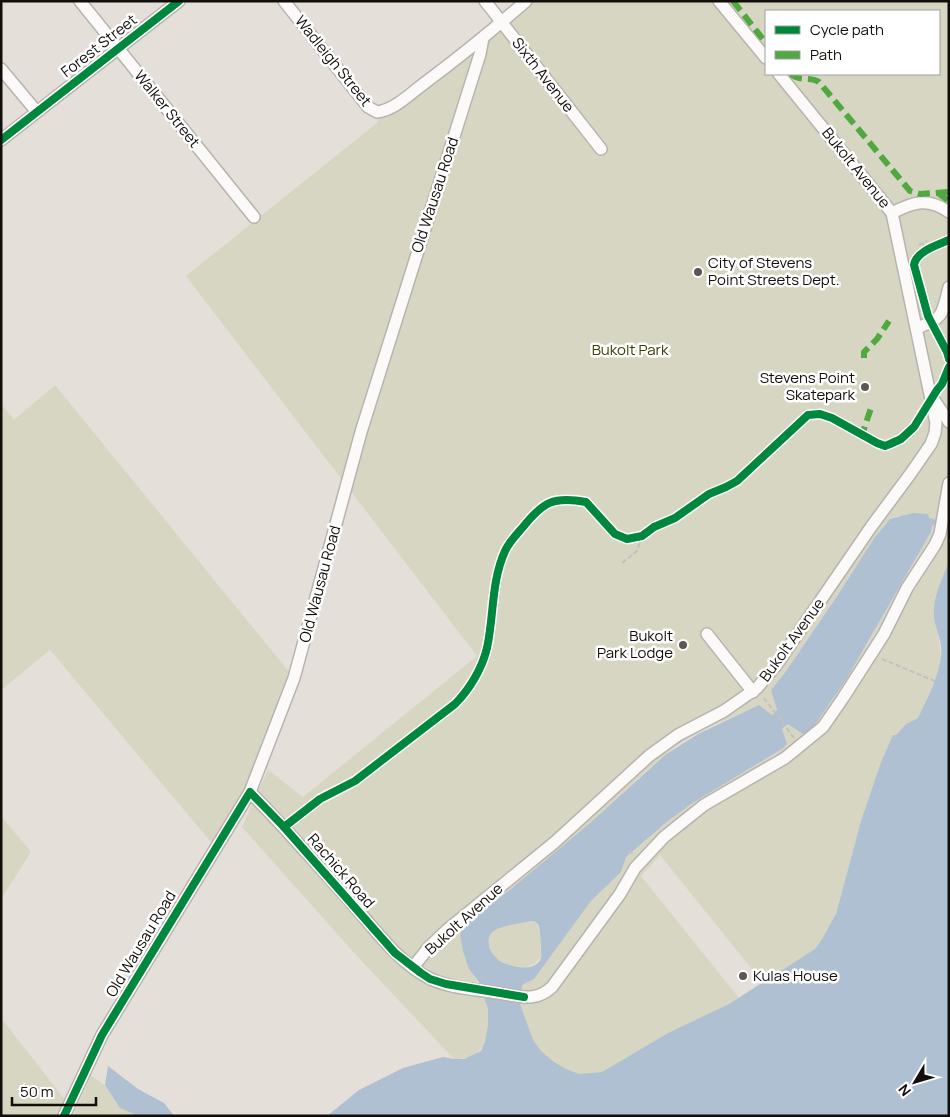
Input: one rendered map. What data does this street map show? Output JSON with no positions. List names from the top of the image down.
{
  "streets": {
    "street": [
      "Forest Street",
      "Wadleigh Street",
      "Sixth Avenue",
      "Walker Street",
      "Bukolt Avenue",
      "Old Wausau Road",
      "Rachick Road"
    ]
  },
  "crossings": [
    ["Forest Street", "Walker Street"],
    ["Wadleigh Street", "Old Wausau Road"],
    ["Bukolt Avenue", "Rachick Road"],
    ["Old Wausau Road", "Rachick Road"]
  ],
  "parks": ["Bukolt Park"],
  "places": [
    "City of Stevens Point Streets Dept.",
    "Stevens Point Skatepark",
    "Bukolt Park Lodge",
    "Kulas House"
  ],
  "legend": ["Cycle path", "Path"],
  "scale_bar": "50 m",
  "north": "bottom left"
}
